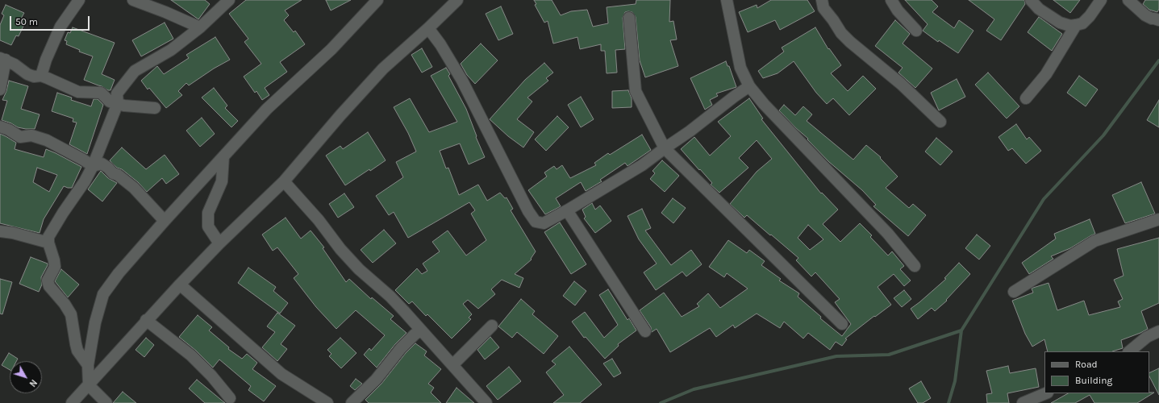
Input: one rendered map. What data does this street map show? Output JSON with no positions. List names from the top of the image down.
{
  "legend": ["Road", "Building"],
  "scale_bar": "50 m",
  "north": "bottom right"
}
